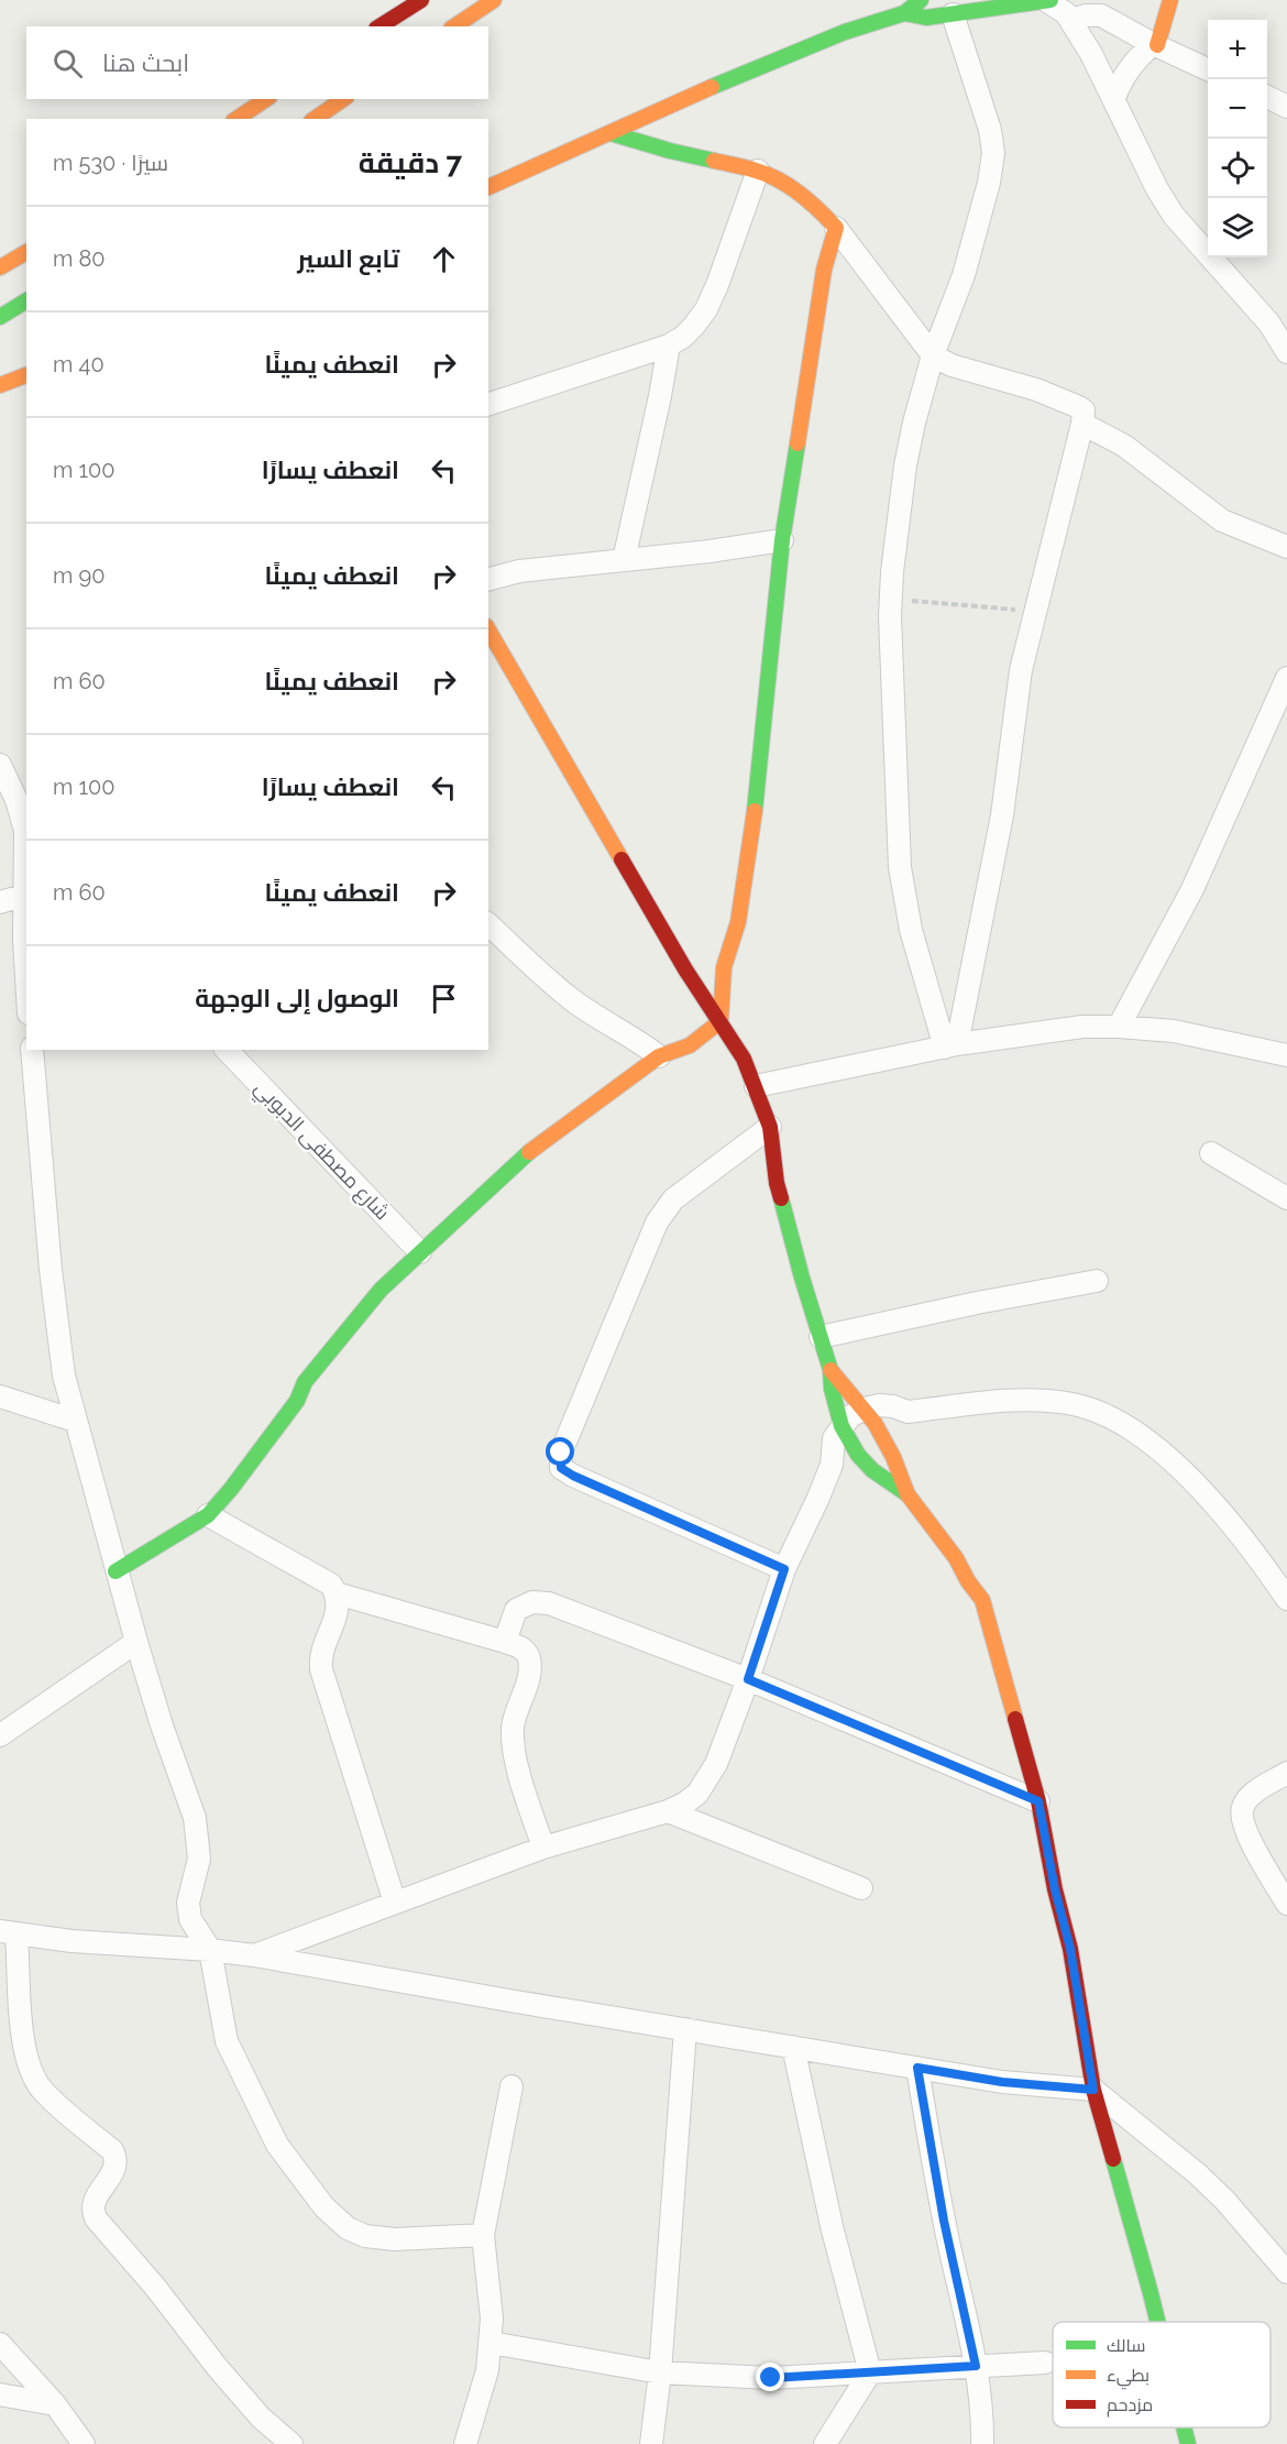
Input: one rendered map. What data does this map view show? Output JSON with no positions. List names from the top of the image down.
{
  "streets": {
    "street": ["شارع مصطفى الدبوبي"]
  },
  "legend": ["سالك", "بطيء", "مزدحم"],
  "page": {
    "map_buttons": ["+", "−"],
    "search": "ابحث هنا",
    "heading": ["7 دقيقة", "سيرًا · 530 m"],
    "list": [
      ["تابع السير", "80 m"],
      ["انعطف يمينًا", "40 m"],
      ["انعطف يسارًا", "100 m"],
      ["انعطف يمينًا", "90 m"],
      ["انعطف يمينًا", "60 m"],
      ["انعطف يسارًا", "100 m"],
      ["انعطف يمينًا", "60 m"],
      "الوصول إلى الوجهة"
    ]
  }
}
